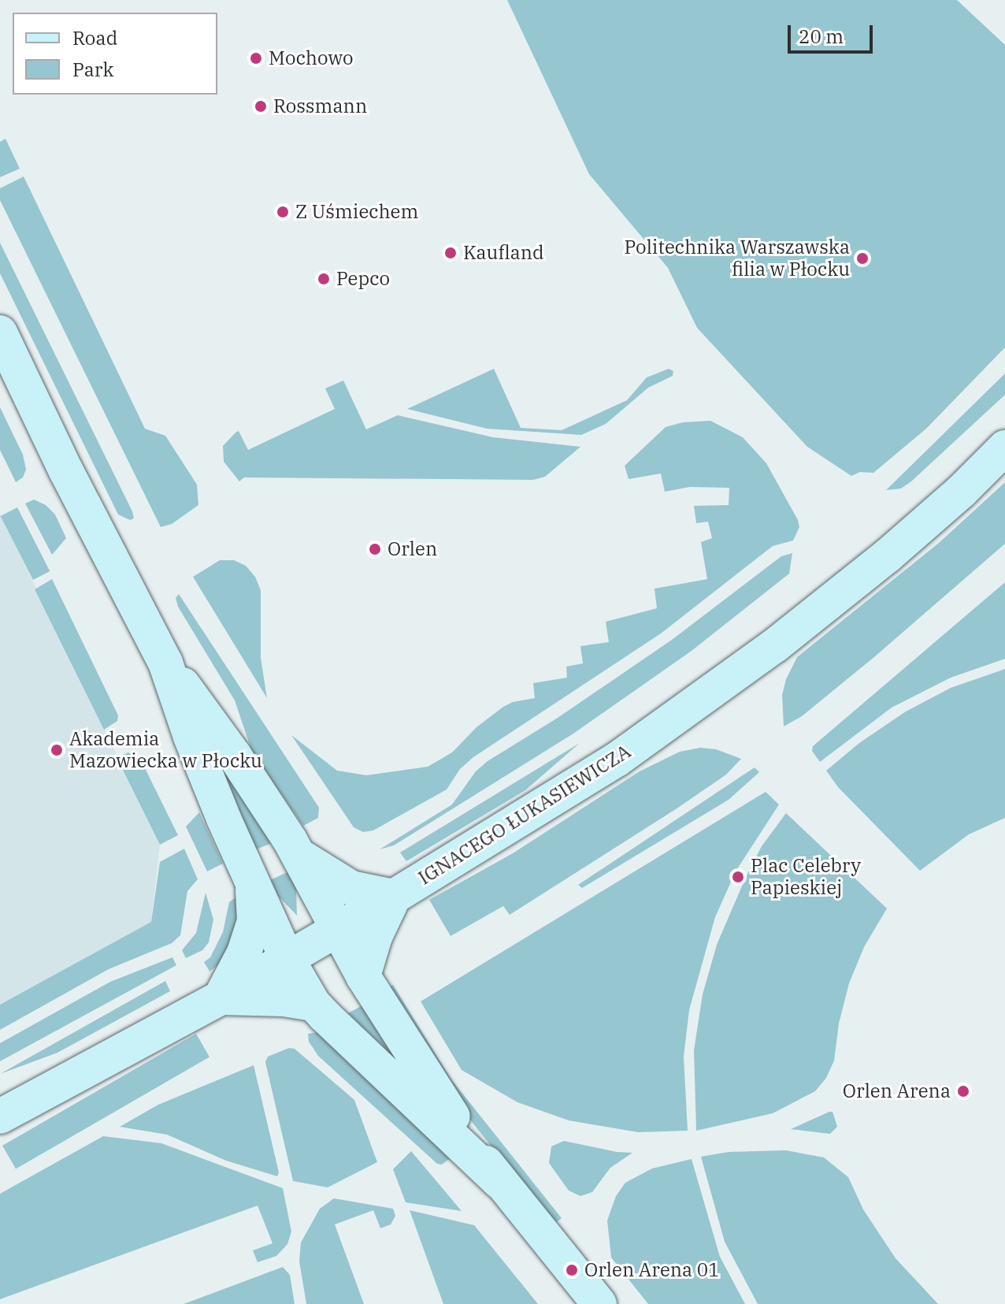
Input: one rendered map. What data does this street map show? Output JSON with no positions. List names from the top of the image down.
{
  "streets": {
    "street": ["IGNACEGO ŁUKASIEWICZA"]
  },
  "places": [
    "Mochowo",
    "Rossmann",
    "Z Uśmiechem",
    "Kaufland",
    "Politechnika Warszawska filia w Płocku",
    "Pepco",
    "Orlen",
    "Akademia Mazowiecka w Płocku",
    "Plac Celebry Papieskiej",
    "Orlen Arena",
    "Orlen Arena 01"
  ],
  "legend": ["Road", "Park"],
  "scale_bar": "20 m"
}
